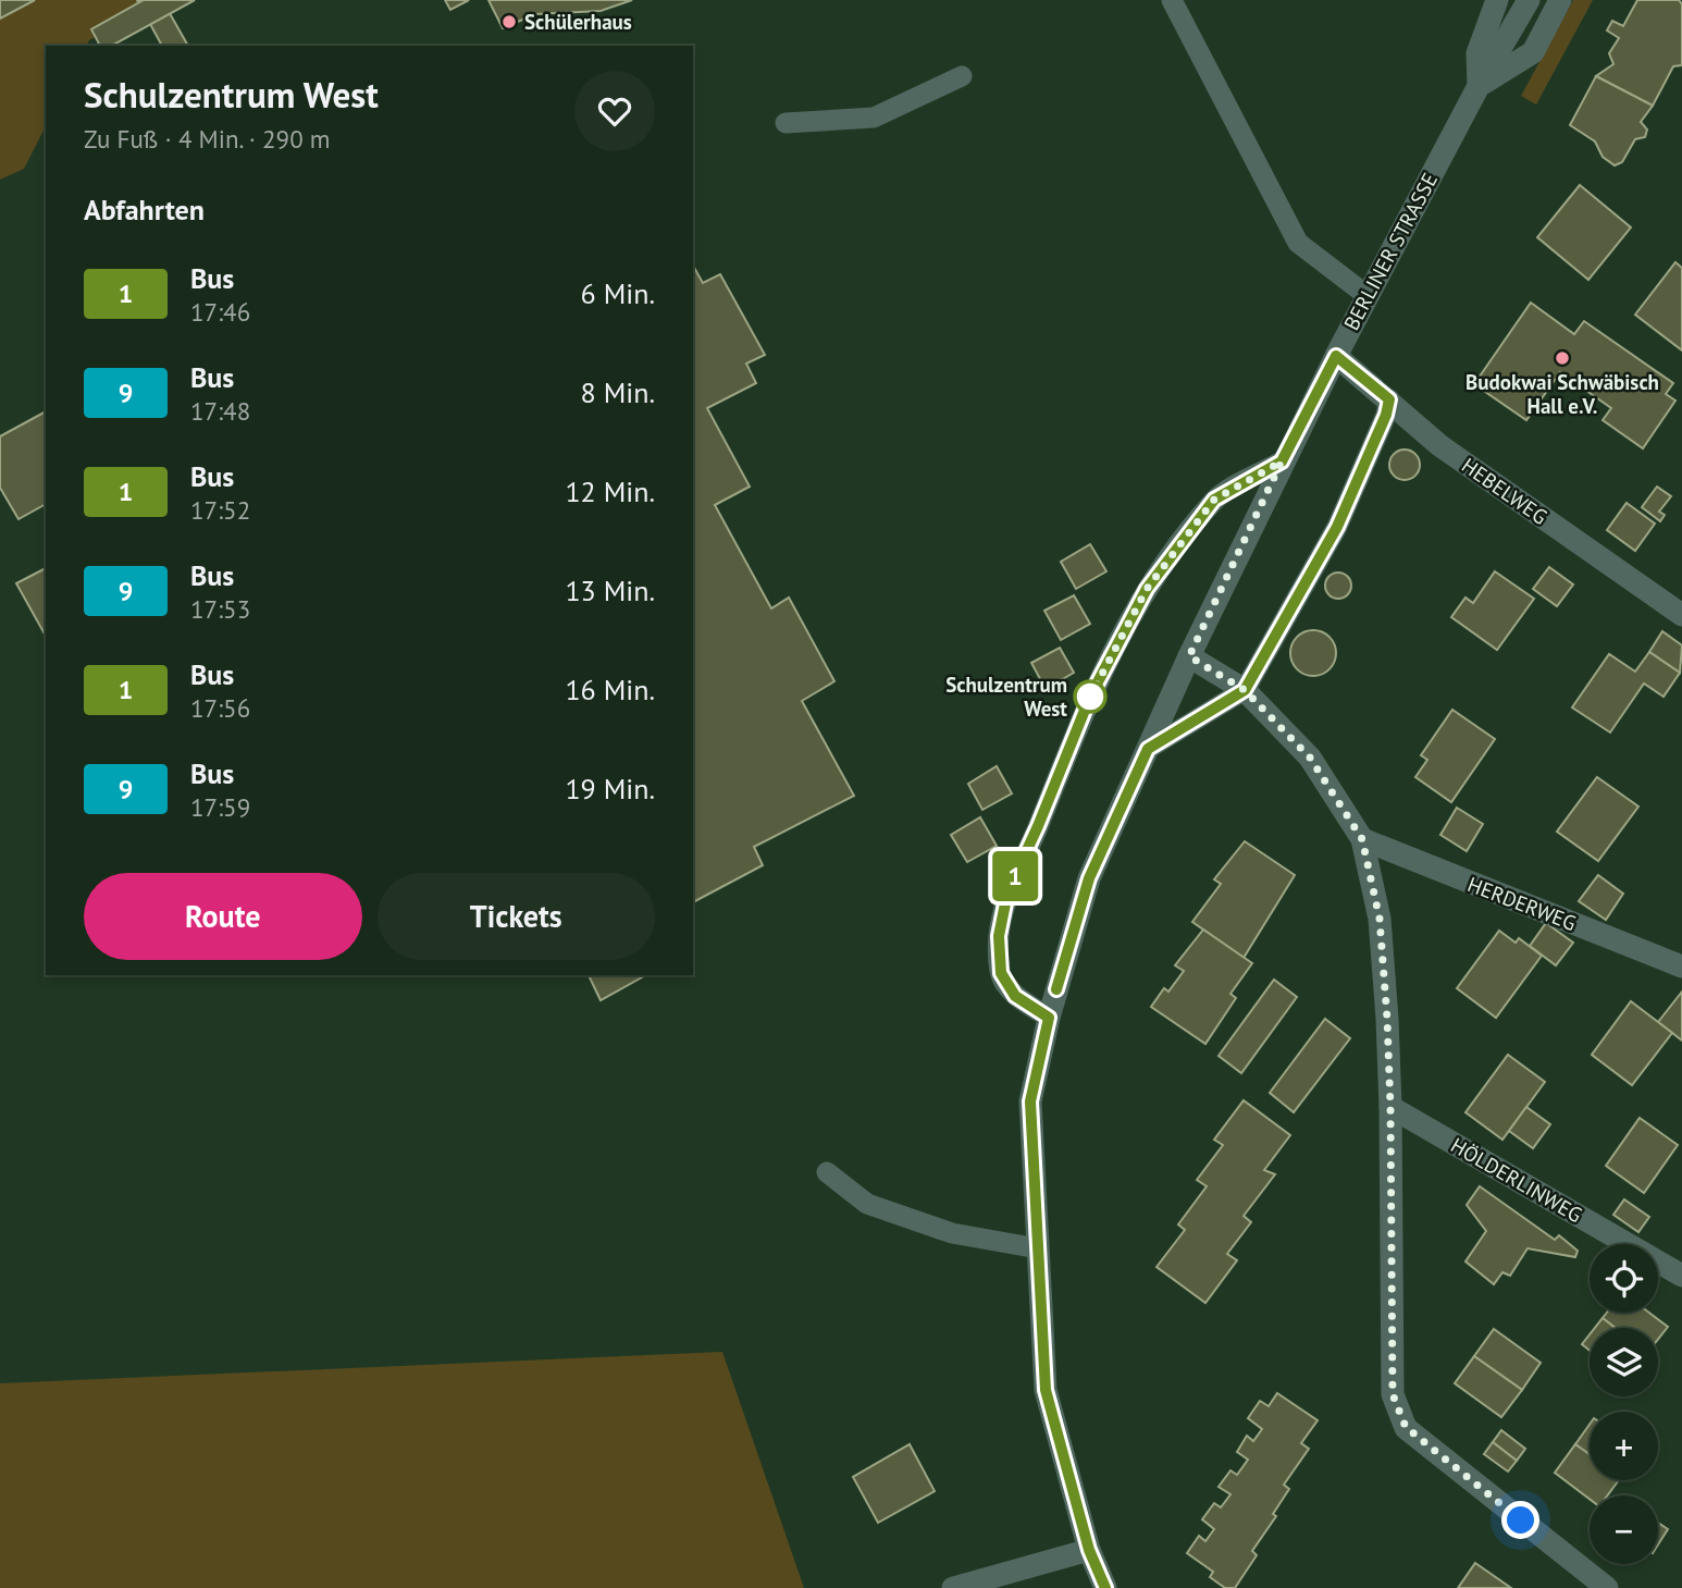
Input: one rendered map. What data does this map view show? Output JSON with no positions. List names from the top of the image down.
{
  "streets": {
    "street": [
      "BERLINER STRASSE",
      "HEBELWEG",
      "HERDERWEG",
      "HÖLDERLINWEG"
    ]
  },
  "crossings": [
    ["BERLINER STRASSE", "HEBELWEG"]
  ],
  "places": ["Schülerhaus", "Budokwai Schwäbisch Hall e.V.", "Schulzentrum West"],
  "lines": ["bus line 1"],
  "page": {
    "on_map": "1",
    "heading": [
      ["Schulzentrum West", "Zu Fuß · 4 Min. · 290 m"],
      "Abfahrten"
    ],
    "list": [
      {
        "mark": "1",
        "name": "Bus",
        "note": "17:46",
        "value": "6 Min."
      },
      {
        "mark": "9",
        "name": "Bus",
        "note": "17:48",
        "value": "8 Min."
      },
      {
        "mark": "1",
        "name": "Bus",
        "note": "17:52",
        "value": "12 Min."
      },
      {
        "mark": "9",
        "name": "Bus",
        "note": "17:53",
        "value": "13 Min."
      },
      {
        "mark": "1",
        "name": "Bus",
        "note": "17:56",
        "value": "16 Min."
      },
      {
        "mark": "9",
        "name": "Bus",
        "note": "17:59",
        "value": "19 Min."
      }
    ],
    "buttons": ["Route", "Tickets"],
    "map_buttons": ["+", "−"]
  }
}
